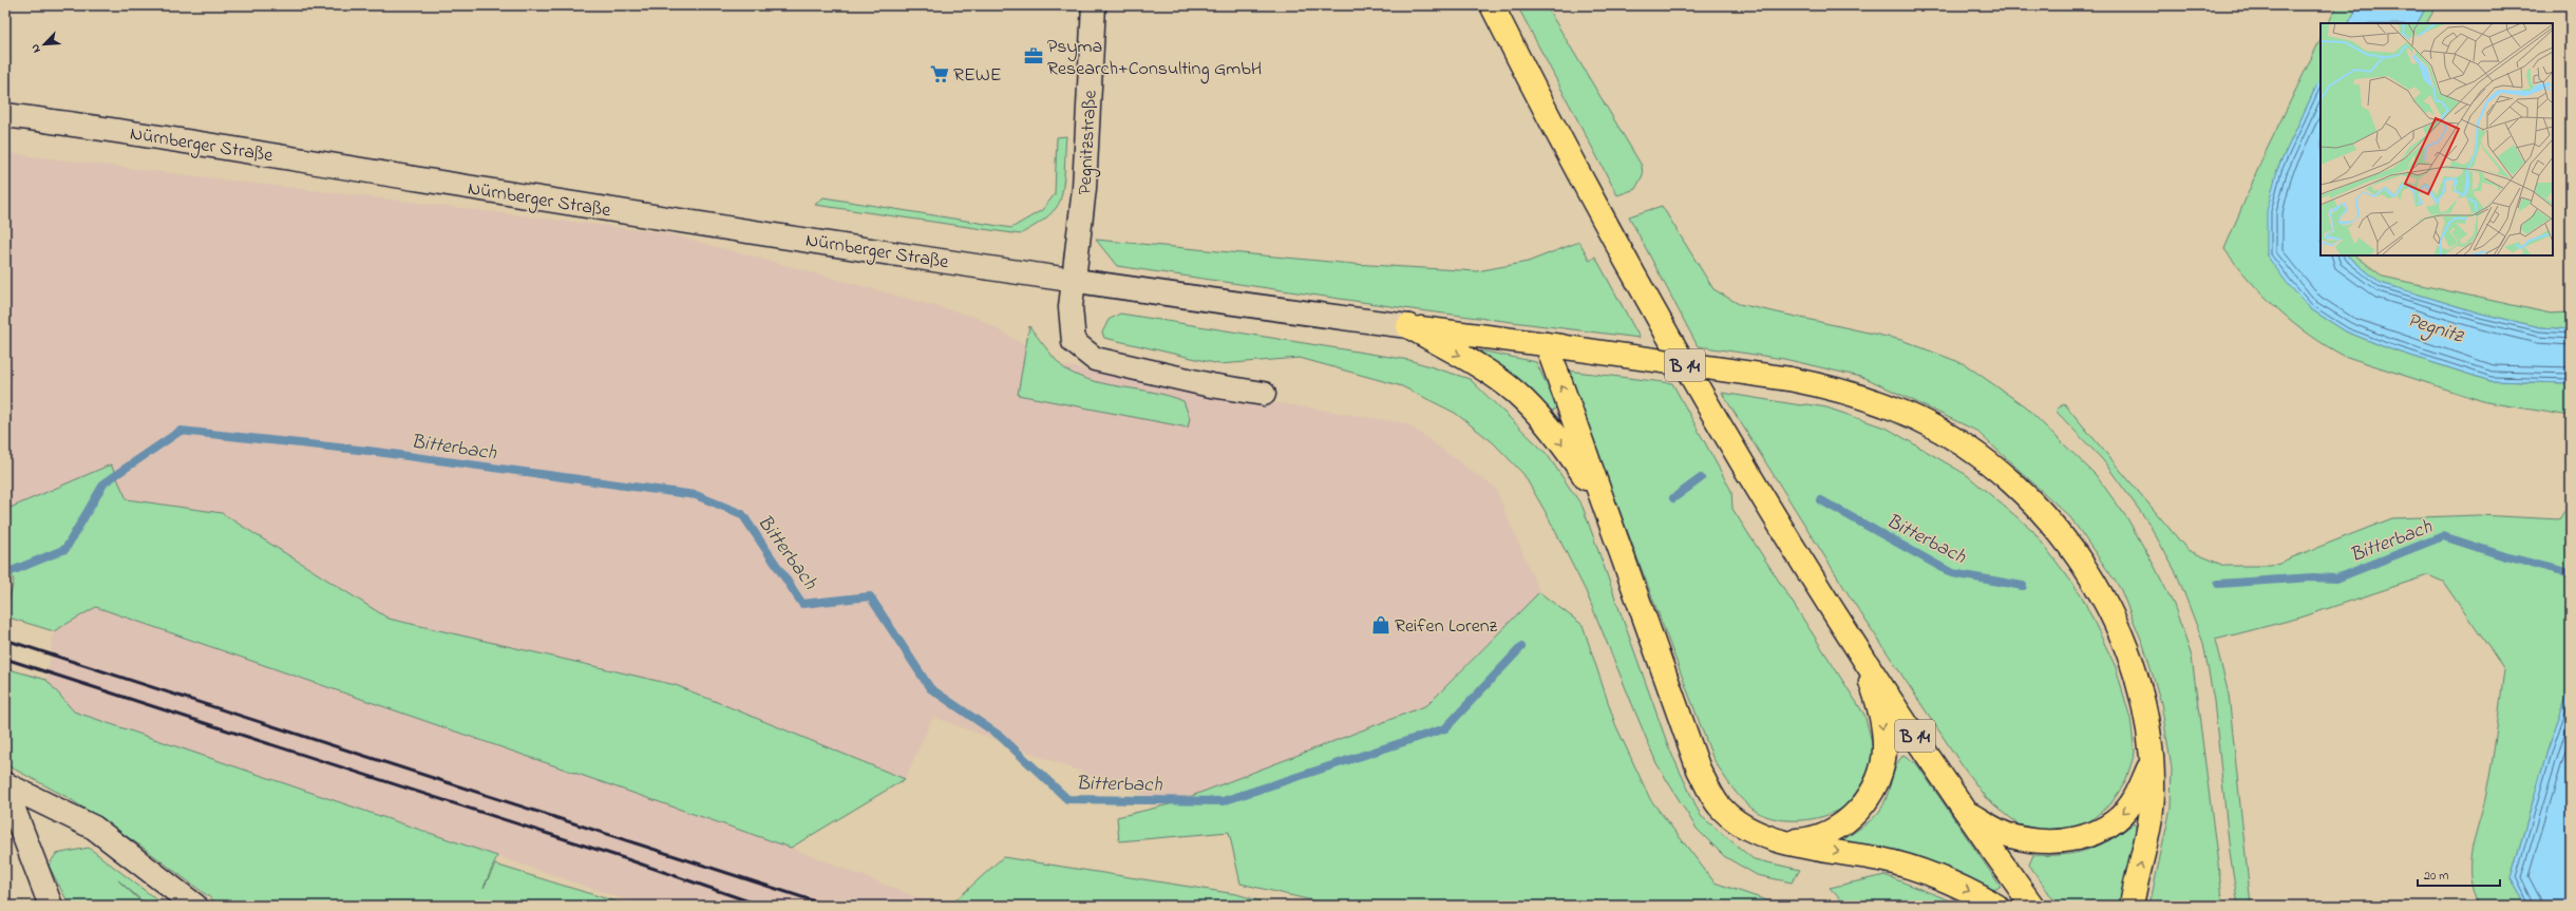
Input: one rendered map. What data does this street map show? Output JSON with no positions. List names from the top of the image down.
{
  "streets": {
    "main road": ["Pegnitzstraße", "Nürnberger Straße", "B 14"]
  },
  "crossings": [
    ["Pegnitzstraße", "Nürnberger Straße"]
  ],
  "water": ["Pegnitz", "Bitterbach"],
  "places": {
    "office": ["Psyma Research+Consulting GmbH"],
    "supermarket": ["REWE"],
    "shop": ["Reifen Lorenz"]
  },
  "scale_bar": "20 m",
  "north": "bottom left"
}
